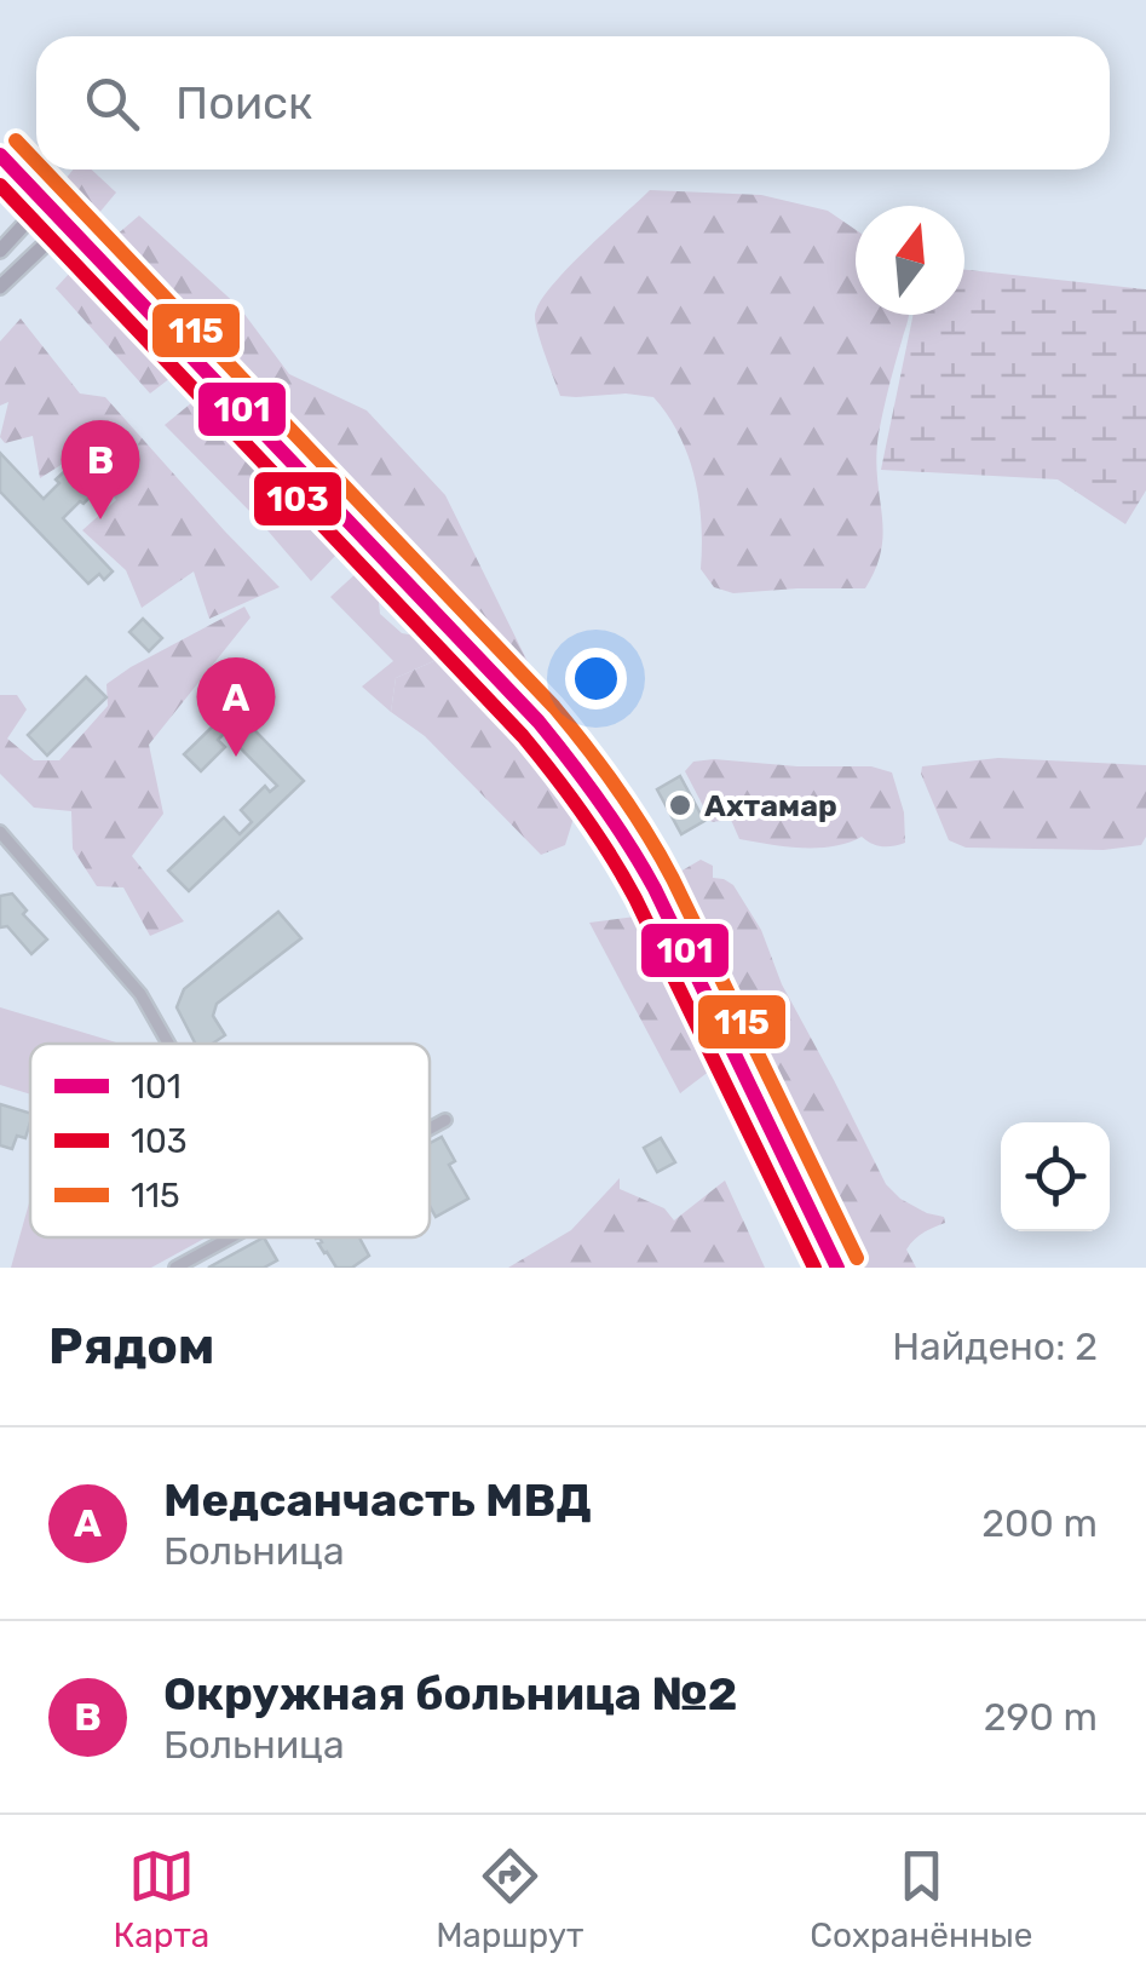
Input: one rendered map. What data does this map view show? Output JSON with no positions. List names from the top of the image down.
{
  "places": ["Ахтамар"],
  "lines": ["transit line 115", "transit line 101", "transit line 103"],
  "legend": ["101", "103", "115"],
  "north": "top",
  "page": {
    "search": "Поиск",
    "pins": ["B", "A"],
    "heading": ["Рядом", "Найдено: 2"],
    "list": [
      {
        "mark": "A",
        "name": "Медсанчасть МВД",
        "note": "Больница",
        "value": "200 m"
      },
      {
        "mark": "B",
        "name": "Окружная больница №2",
        "note": "Больница",
        "value": "290 m"
      }
    ],
    "nav": ["Карта", "Маршрут", "Сохранённые"]
  }
}
